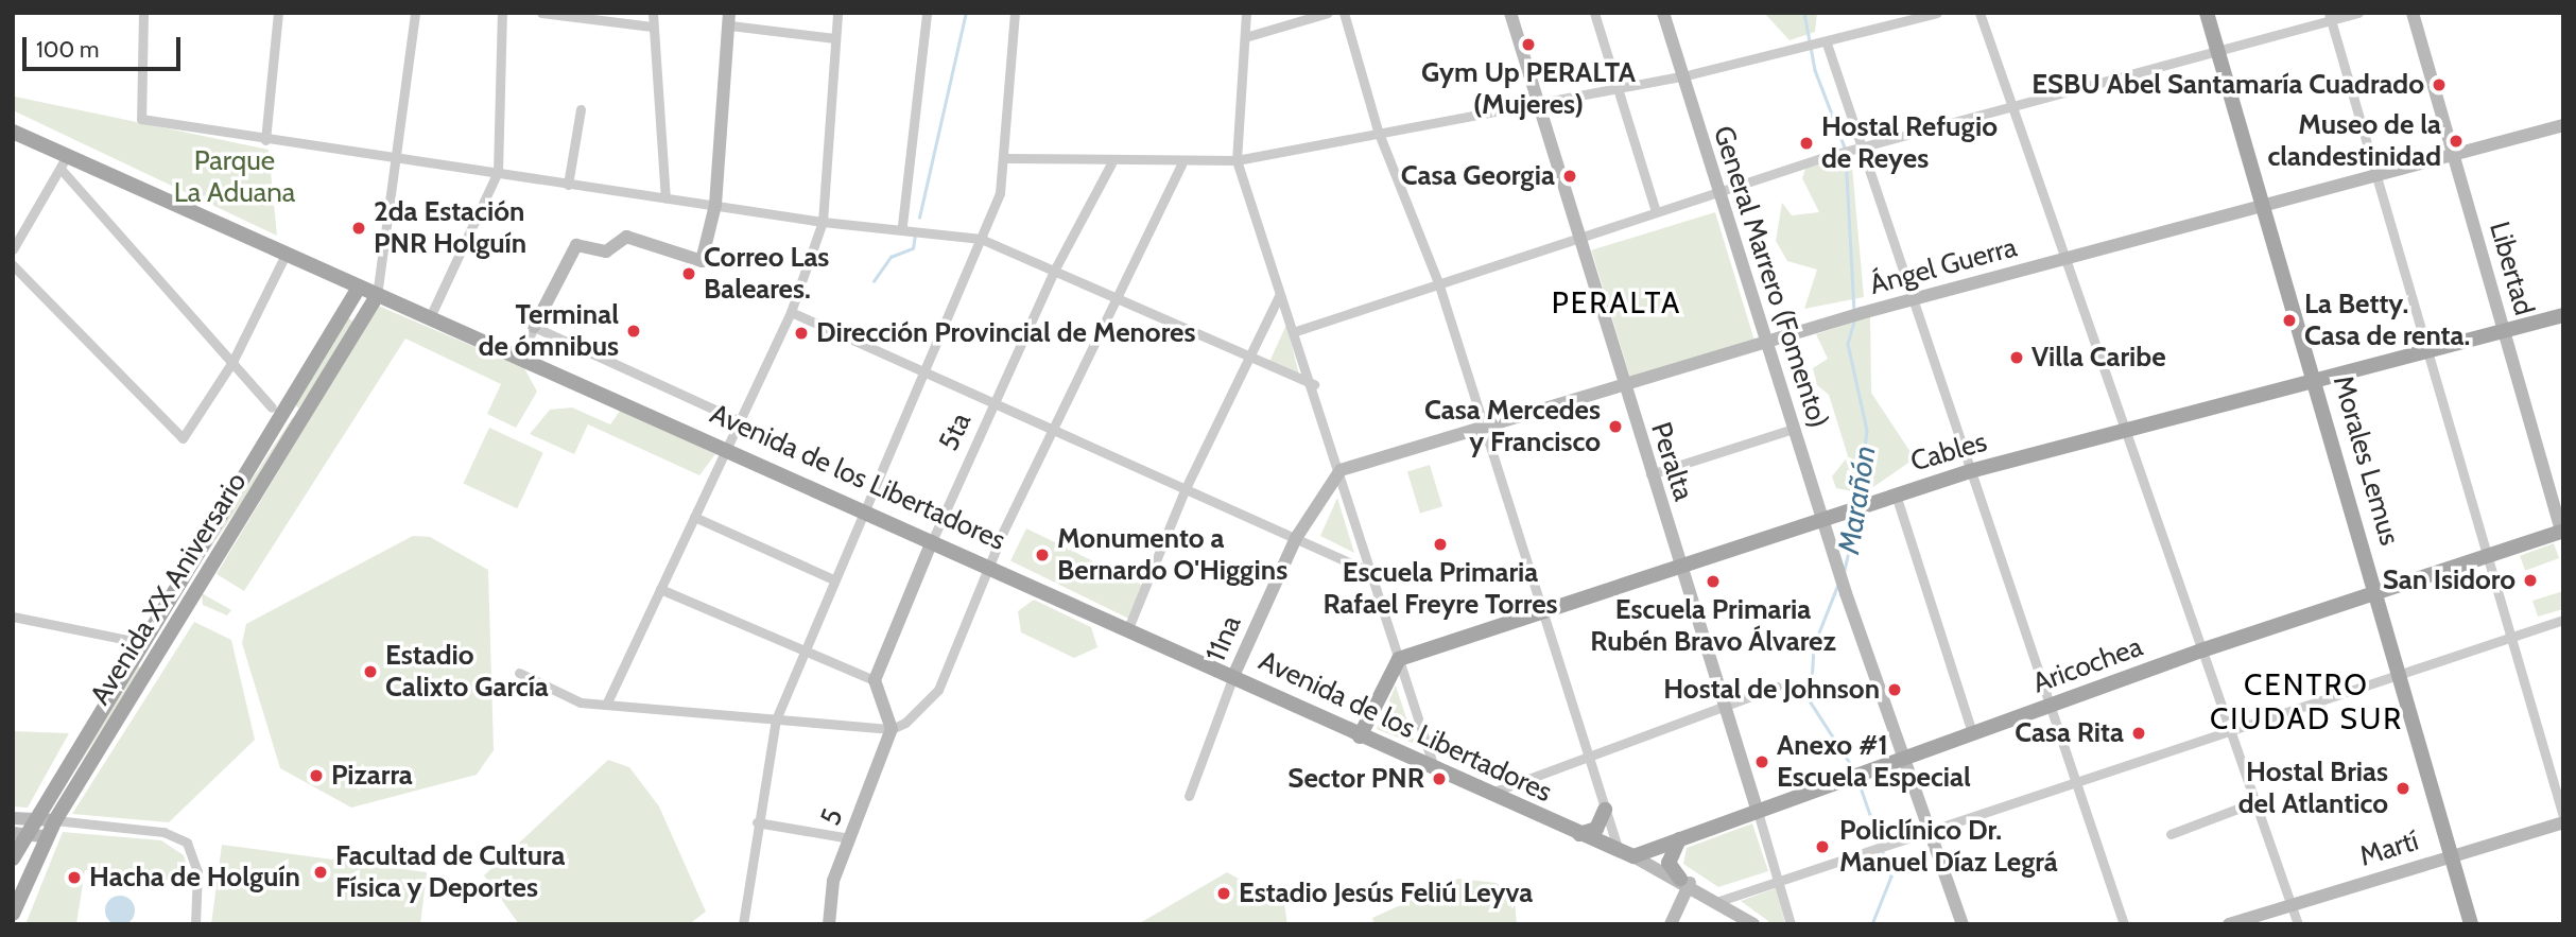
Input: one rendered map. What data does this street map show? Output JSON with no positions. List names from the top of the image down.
{
  "streets": {
    "main road": [
      "Cables",
      "Morales Lemus",
      "Avenida de los Libertadores",
      "Avenida XX Aniversario",
      "Aricochea"
    ],
    "street": [
      "Ángel Guerra",
      "Libertad",
      "General Marrero (Fomento)",
      "5ta",
      "Peralta",
      "11na",
      "5",
      "Martí"
    ]
  },
  "crossings": [
    ["Ángel Guerra", "Libertad"],
    ["Ángel Guerra", "General Marrero (Fomento)"],
    ["Ángel Guerra", "Morales Lemus"],
    ["Ángel Guerra", "Peralta"],
    ["Ángel Guerra", "11na"],
    ["Libertad", "Cables"],
    ["Libertad", "Aricochea"],
    ["General Marrero (Fomento)", "Cables"],
    ["General Marrero (Fomento)", "Aricochea"],
    ["5ta", "Avenida de los Libertadores"],
    ["Cables", "Morales Lemus"],
    ["Cables", "Peralta"],
    ["Morales Lemus", "Aricochea"],
    ["Morales Lemus", "Martí"],
    ["Peralta", "Aricochea"],
    ["Avenida de los Libertadores", "Avenida XX Aniversario"],
    ["Avenida de los Libertadores", "11na"],
    ["Avenida de los Libertadores", "Aricochea"]
  ],
  "districts": ["PERALTA", "CENTRO CIUDAD SUR"],
  "water": ["Marañón"],
  "parks": ["Parque La Aduana"],
  "places": [
    "Gym Up PERALTA (Mujeres)",
    "ESBU Abel Santamaría Cuadrado",
    "Museo de la clandestinidad",
    "Hostal Refugio de Reyes",
    "Casa Georgia",
    "2da Estación PNR Holguín",
    "Correo Las Baleares.",
    "La Betty. Casa de renta.",
    "Terminal de ómnibus",
    "Dirección Provincial de Menores",
    "Villa Caribe",
    "Casa Mercedes y Francisco",
    "Escuela Primaria Rafael Freyre Torres",
    "Monumento a Bernardo O'Higgins",
    "San Isidoro",
    "Escuela Primaria Rubén Bravo Álvarez",
    "Estadio Calixto García",
    "Hostal de Johnson",
    "Casa Rita",
    "Anexo #1 Escuela Especial",
    "Pizarra",
    "Sector PNR",
    "Hostal Brias del Atlantico",
    "Policlínico Dr. Manuel Díaz Legrá",
    "Facultad de Cultura Física y Deportes",
    "Hacha de Holguín",
    "Estadio Jesús Feliú Leyva"
  ],
  "scale_bar": "100 m"
}
